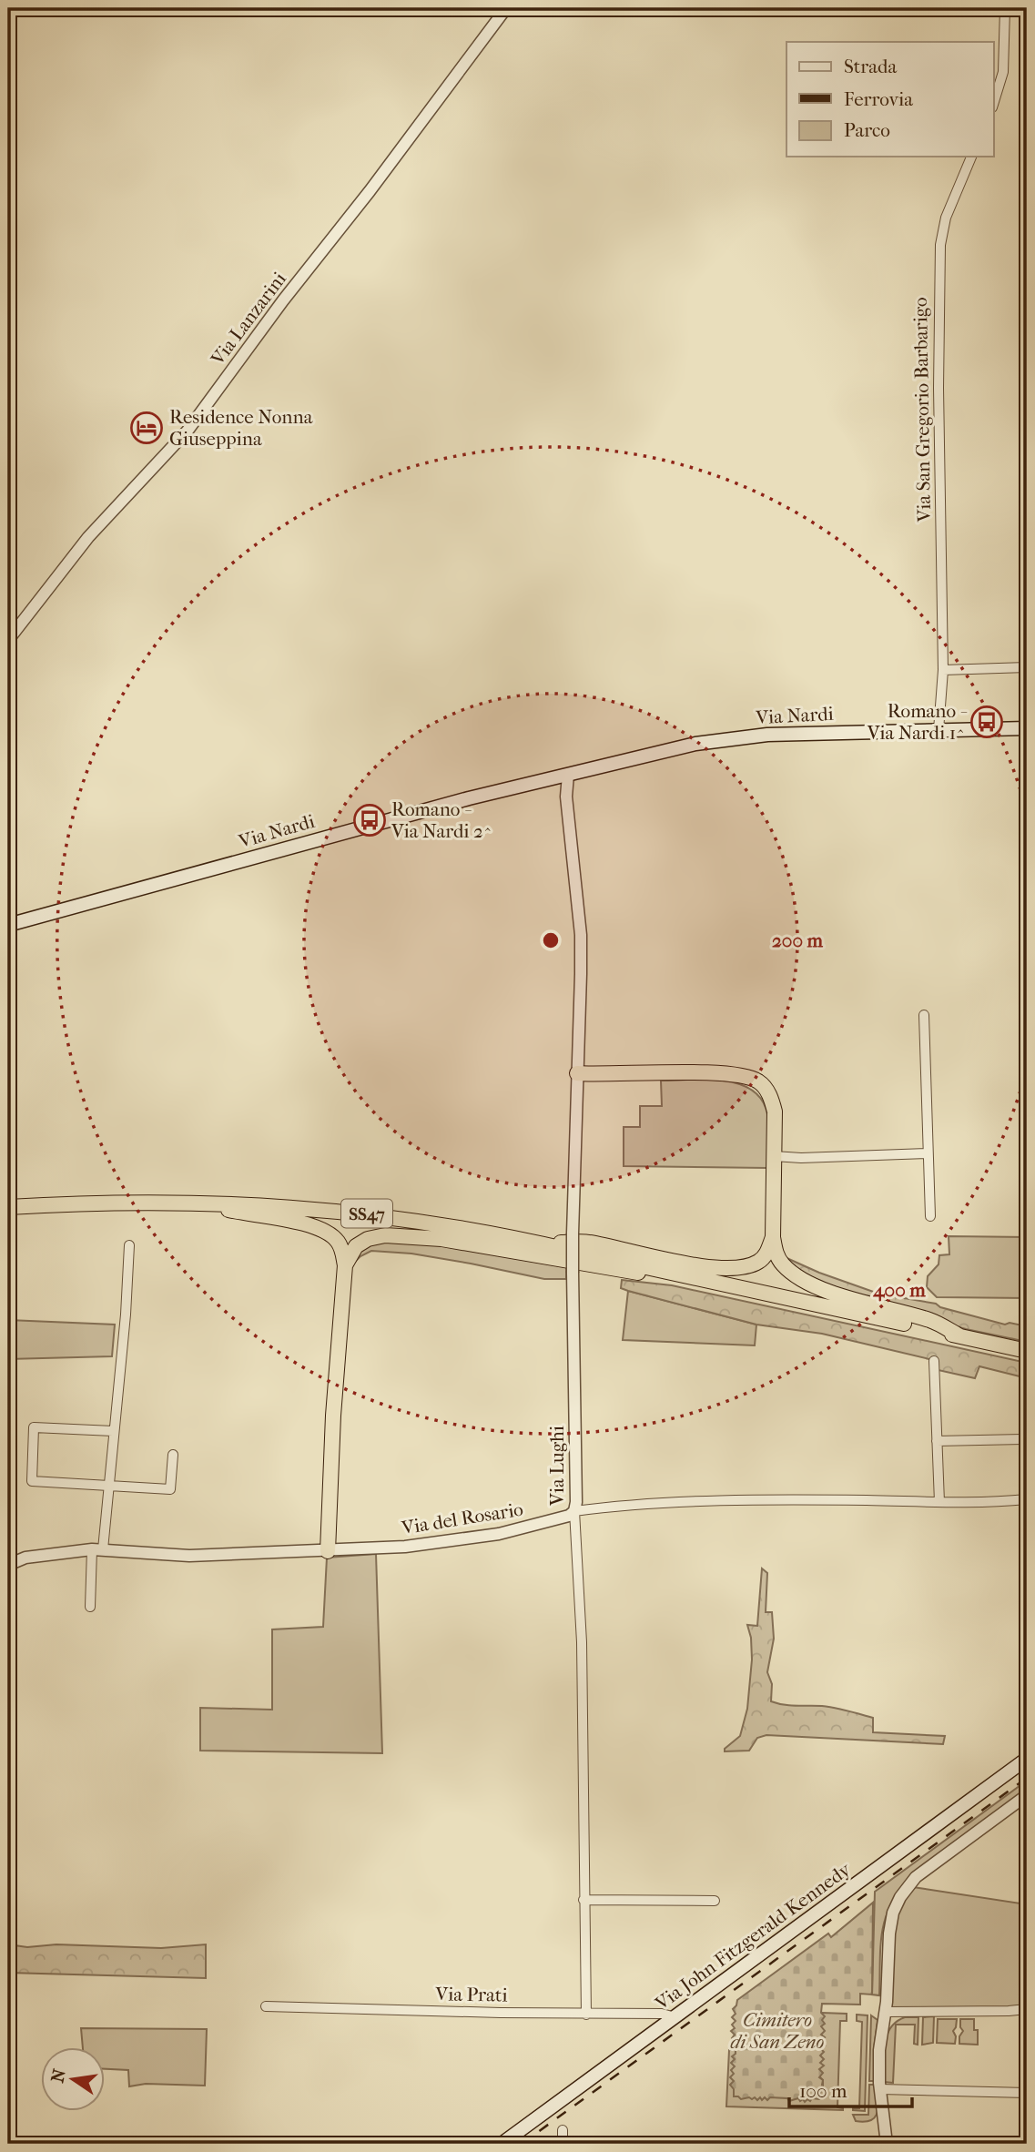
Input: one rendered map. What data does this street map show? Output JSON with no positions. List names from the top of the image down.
{
  "streets": {
    "highway": ["SS47"],
    "main road": ["Via Nardi", "Via John Fitzgerald Kennedy"],
    "street": [
      "Via Lanzarini",
      "Via San Gregorio Barbarigo",
      "Via Lughi",
      "Via del Rosario",
      "Via Prati"
    ]
  },
  "crossings": [
    ["Via San Gregorio Barbarigo", "Via Nardi"],
    ["Via Nardi", "Via Lughi"],
    ["Via Lughi", "Via del Rosario"],
    ["Via Lughi", "Via Prati"],
    ["Via John Fitzgerald Kennedy", "Via Prati"]
  ],
  "parks": ["Cimitero di San Zeno"],
  "places": {
    "hotel": ["Residence Nonna Giuseppina"],
    "bus stop": ["Romano - Via Nardi 1^", "Romano - Via Nardi 2^"]
  },
  "legend": ["Strada", "Ferrovia", "Parco"],
  "scale_bar": "100 m",
  "north": "left",
  "rings": ["200 m", "400 m"]
}
